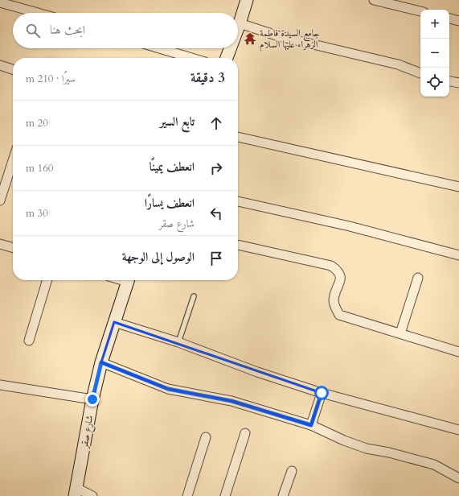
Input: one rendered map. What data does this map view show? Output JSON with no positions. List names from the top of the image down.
{
  "streets": {
    "street": ["شارع صقر"]
  },
  "places": {
    "temple": ["جامع السيدة فاطمة الزهراء عليها السلام"]
  },
  "page": {
    "map_buttons": ["+", "−"],
    "search": "ابحث هنا",
    "heading": ["3 دقيقة", "سيرًا · 210 m"],
    "list": [
      ["تابع السير", "20 m"],
      ["انعطف يمينًا", "160 m"],
      ["انعطف يسارًا", "شارع صقر", "30 m"],
      "الوصول إلى الوجهة"
    ]
  }
}
